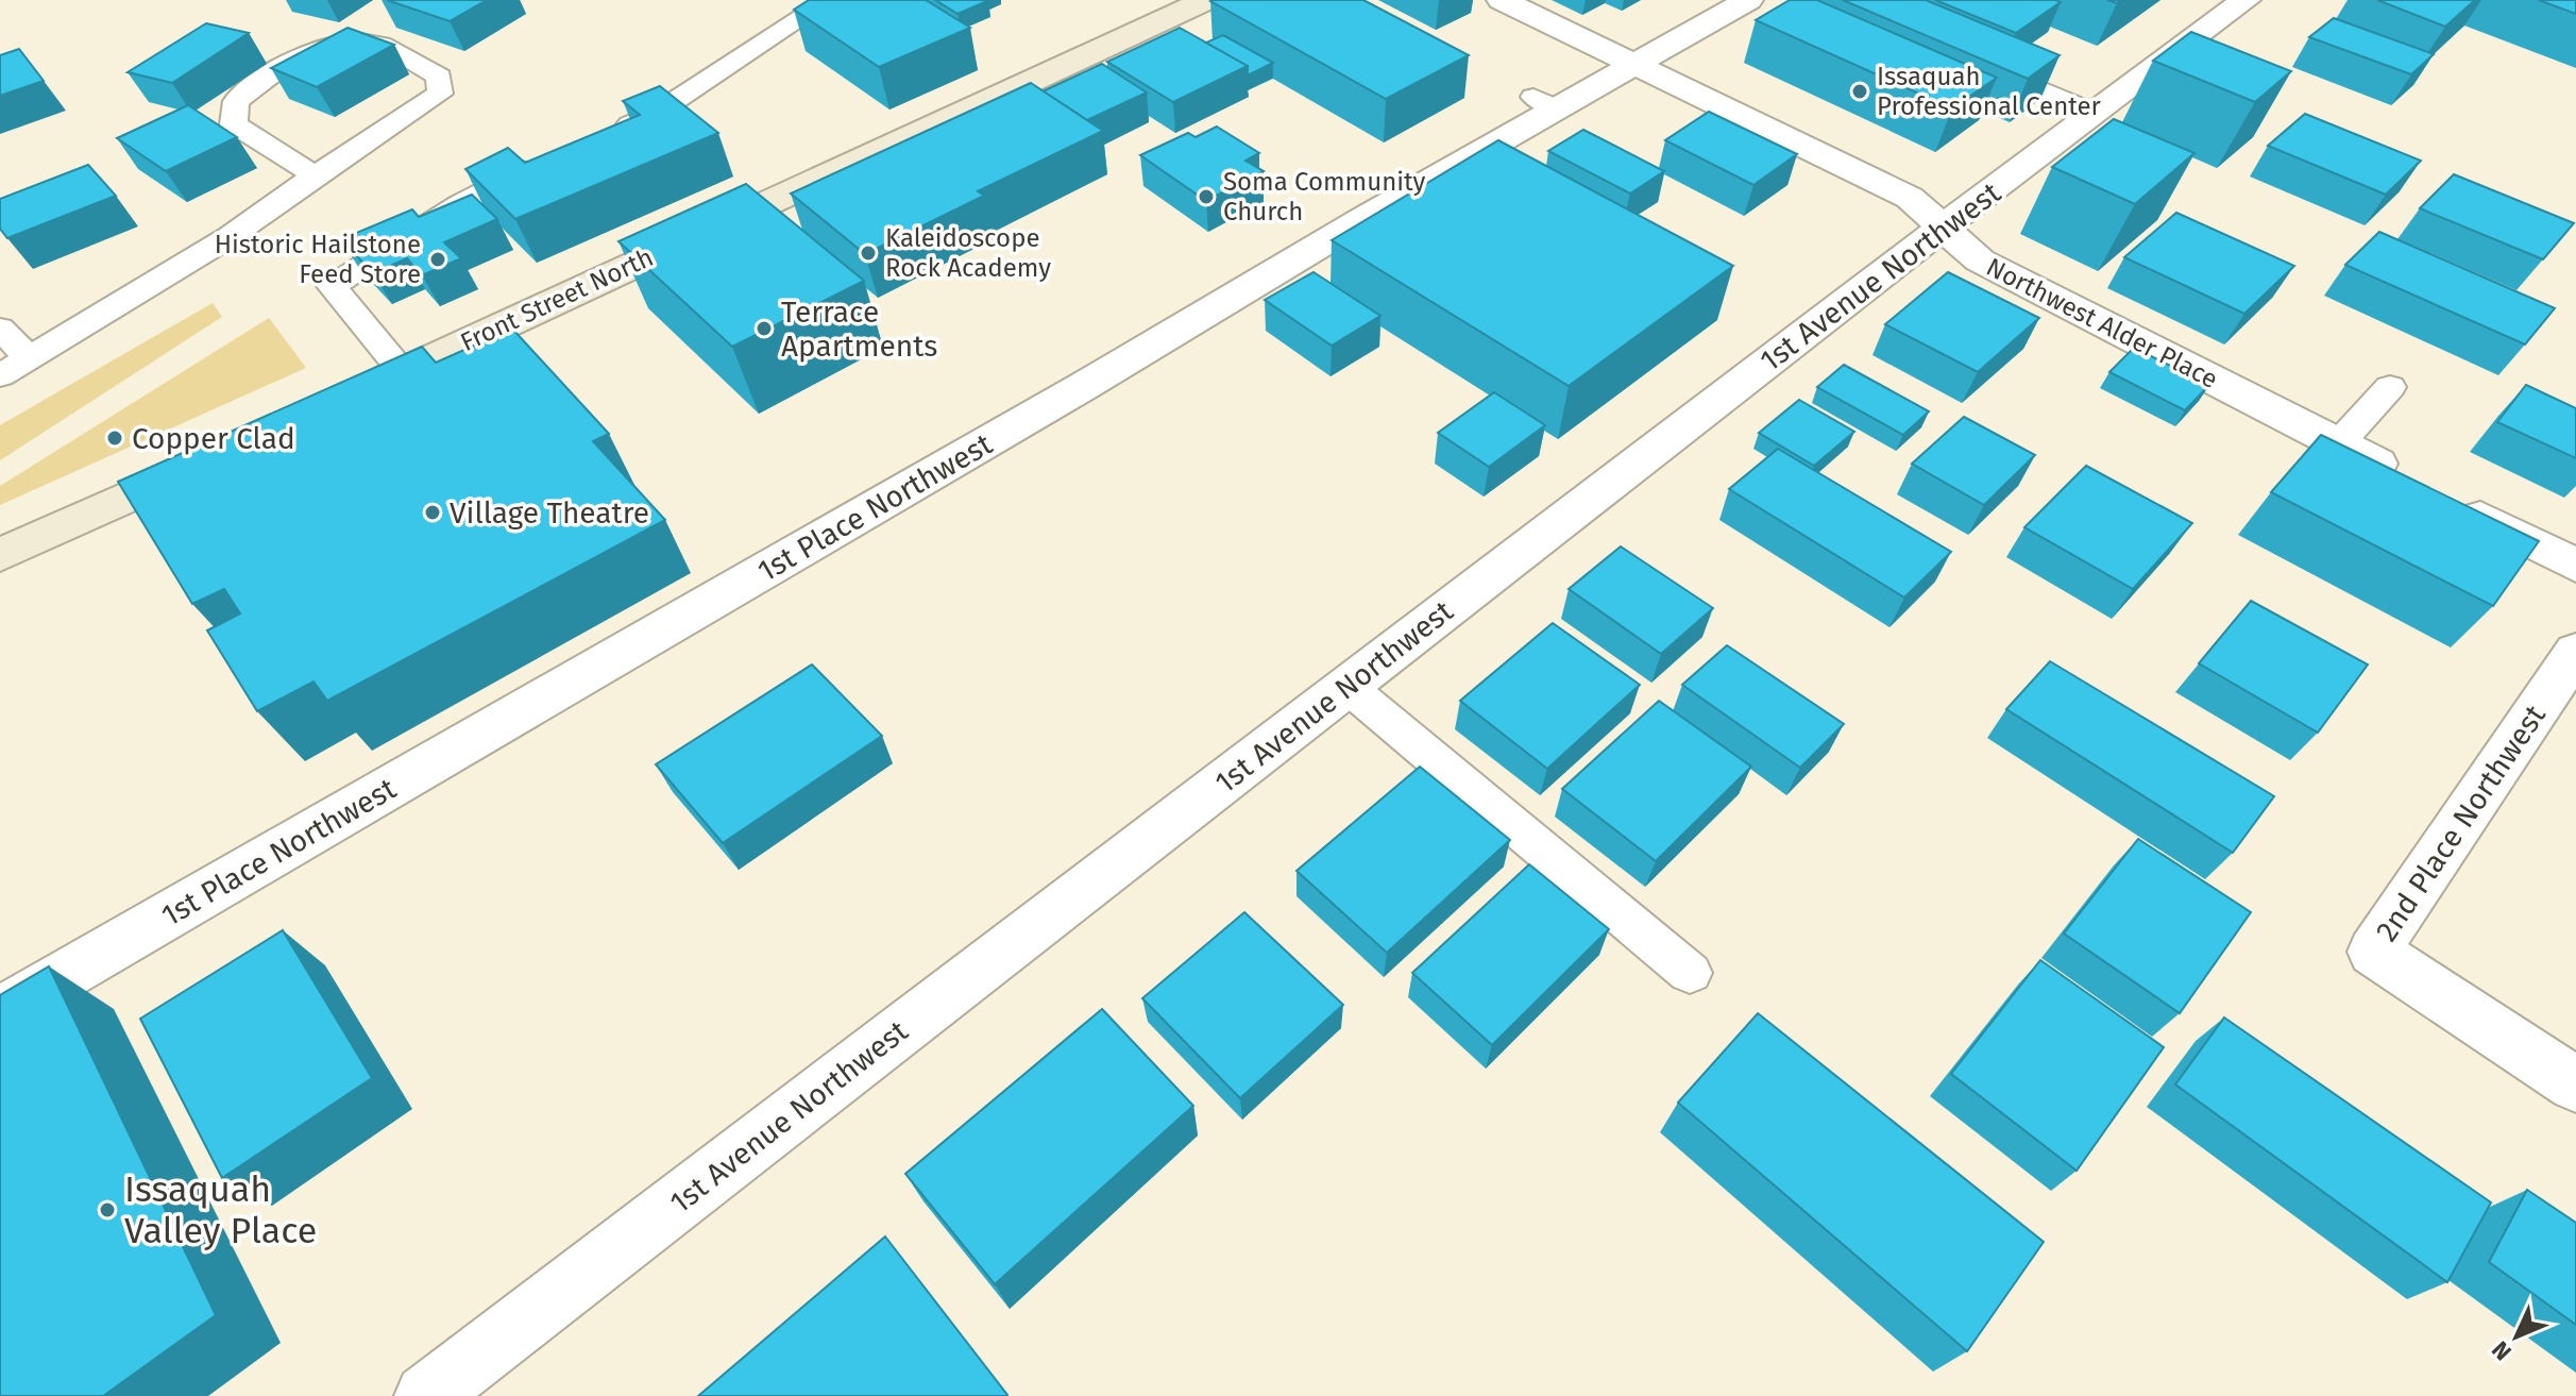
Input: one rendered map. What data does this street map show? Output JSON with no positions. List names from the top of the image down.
{
  "streets": {
    "main road": ["Front Street North"],
    "street": [
      "1st Avenue Northwest",
      "Northwest Alder Place",
      "1st Place Northwest",
      "2nd Place Northwest"
    ]
  },
  "crossings": [
    ["1st Avenue Northwest", "Northwest Alder Place"],
    ["Northwest Alder Place", "1st Place Northwest"]
  ],
  "places": [
    "Issaquah Professional Center",
    "Soma Community Church",
    "Kaleidoscope Rock Academy",
    "Historic Hailstone Feed Store",
    "Terrace Apartments",
    "Copper Clad",
    "Village Theatre",
    "Issaquah Valley Place"
  ],
  "north": "bottom left"
}
